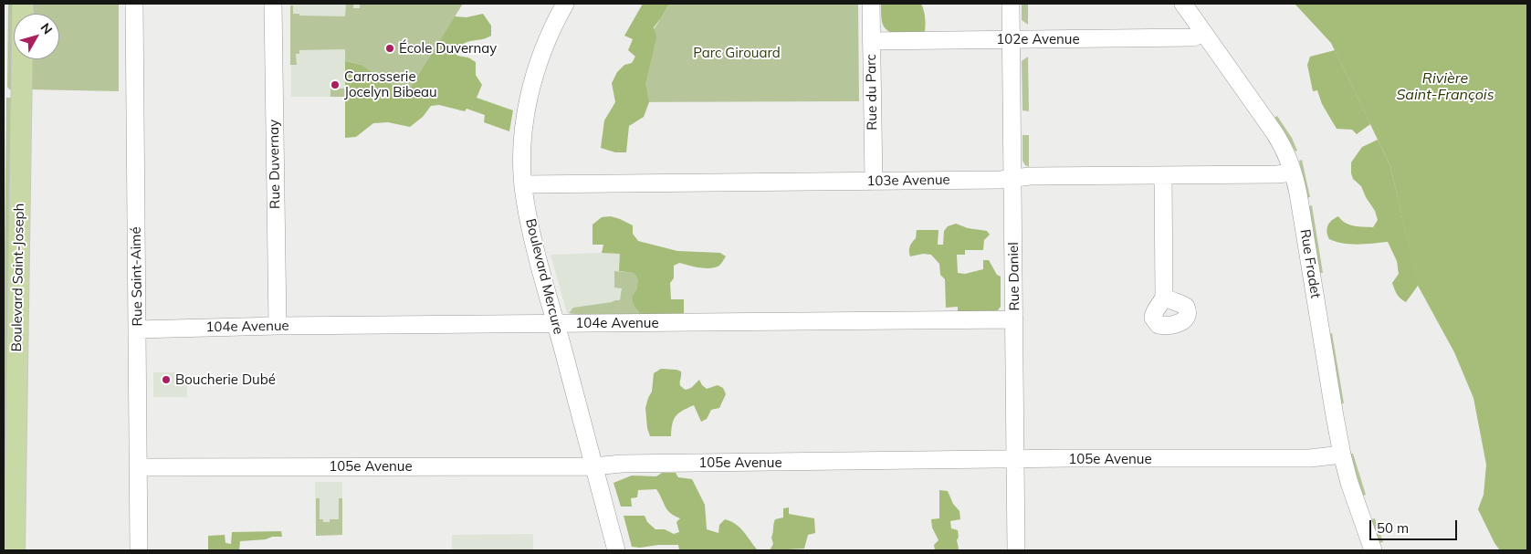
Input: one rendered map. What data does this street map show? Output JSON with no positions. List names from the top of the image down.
{
  "streets": {
    "main road": ["Boulevard Saint-Joseph"],
    "street": [
      "102e Avenue",
      "Rue du Parc",
      "Rue Duvernay",
      "103e Avenue",
      "Rue Fradet",
      "Rue Saint-Aimé",
      "Boulevard Mercure",
      "Rue Daniel",
      "104e Avenue",
      "105e Avenue"
    ]
  },
  "crossings": [
    ["102e Avenue", "Rue du Parc"],
    ["102e Avenue", "Rue Fradet"],
    ["102e Avenue", "Rue Daniel"],
    ["Rue du Parc", "103e Avenue"],
    ["Rue Duvernay", "104e Avenue"],
    ["103e Avenue", "Rue Fradet"],
    ["103e Avenue", "Boulevard Mercure"],
    ["103e Avenue", "Rue Daniel"],
    ["Rue Fradet", "105e Avenue"],
    ["Rue Saint-Aimé", "104e Avenue"],
    ["Rue Saint-Aimé", "105e Avenue"],
    ["Boulevard Mercure", "104e Avenue"],
    ["Boulevard Mercure", "105e Avenue"],
    ["Rue Daniel", "104e Avenue"],
    ["Rue Daniel", "105e Avenue"]
  ],
  "water": ["Rivière Saint-François"],
  "parks": ["Parc Girouard"],
  "places": ["École Duvernay", "Carrosserie Jocelyn Bibeau", "Boucherie Dubé"],
  "scale_bar": "50 m",
  "north": "top right"
}
